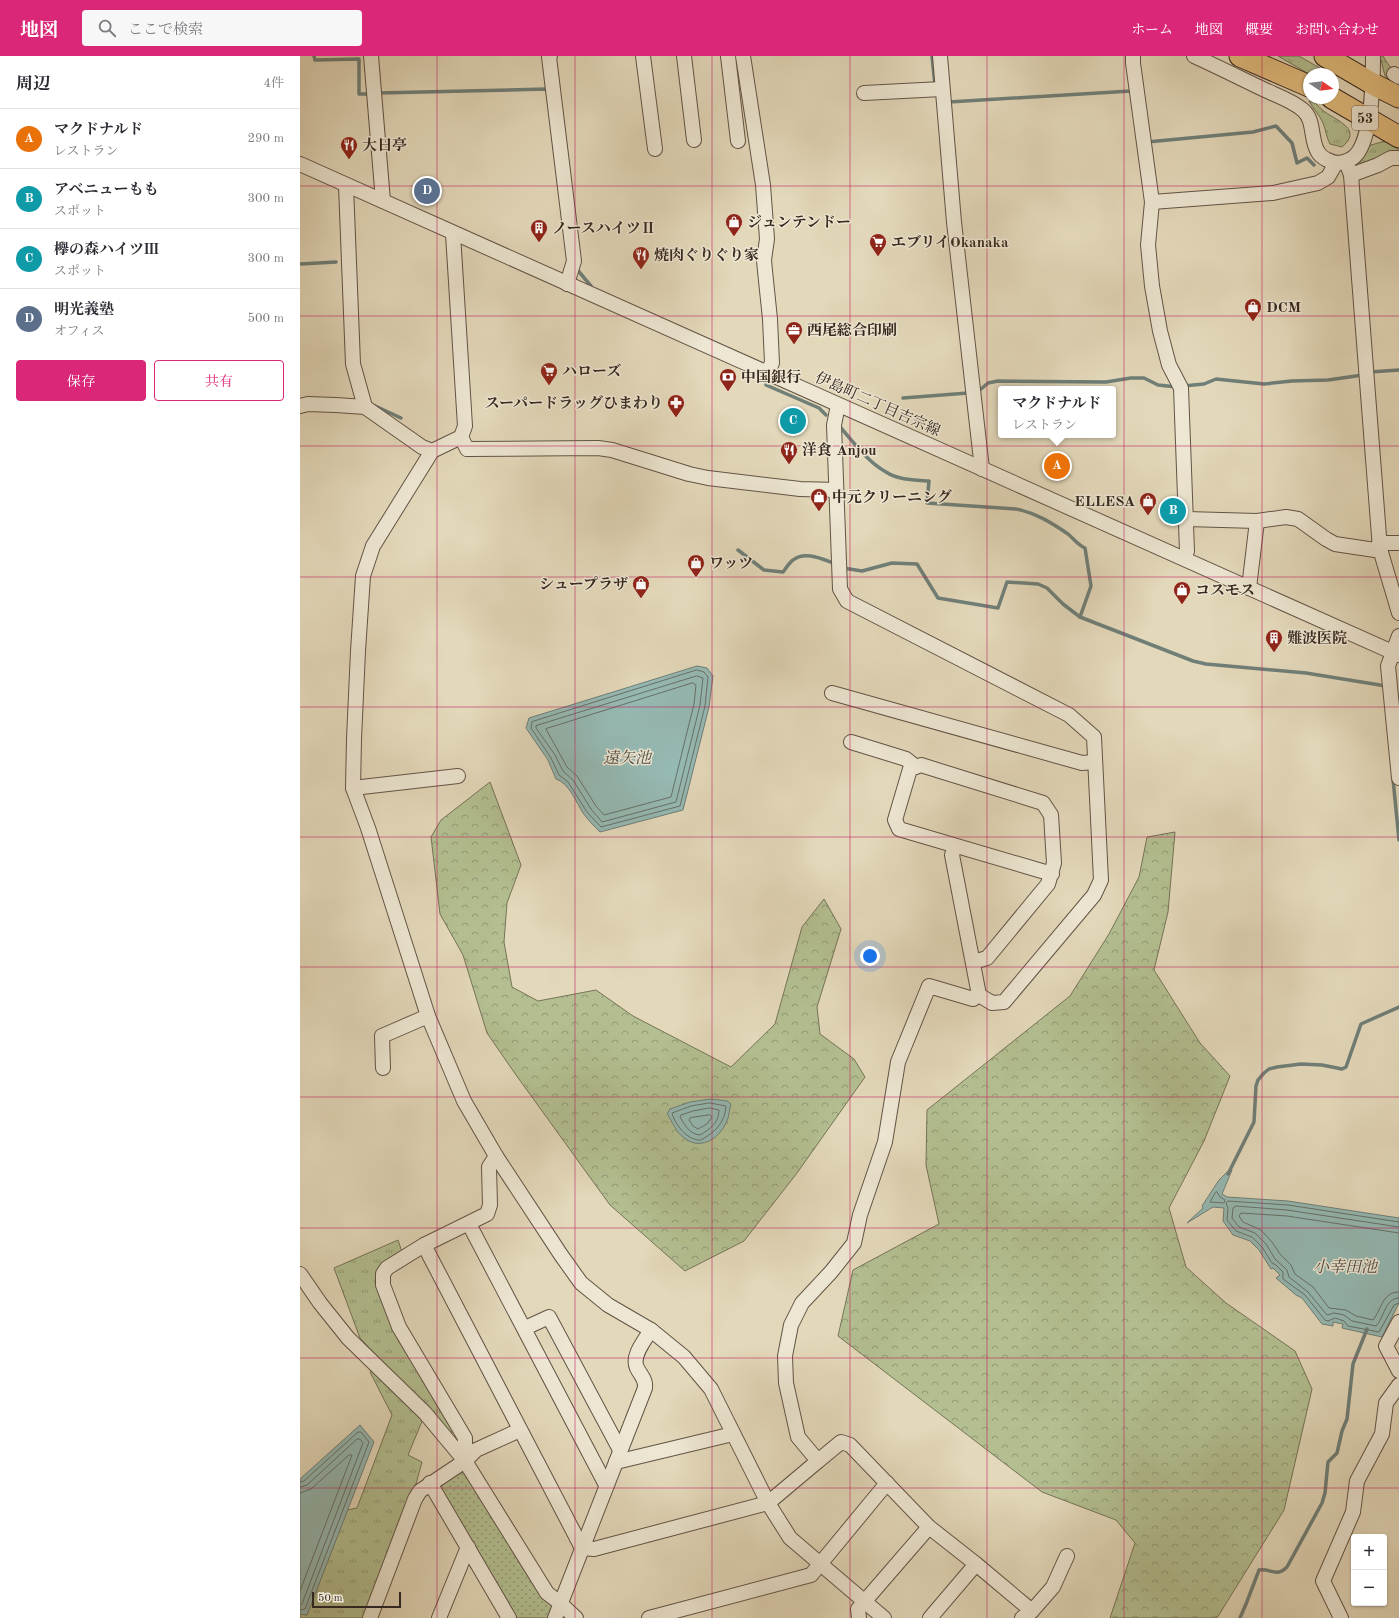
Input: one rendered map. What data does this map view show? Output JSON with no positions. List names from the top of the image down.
{
  "streets": {
    "highway": ["53"],
    "street": ["伊島町二丁目吉宗線"]
  },
  "water": ["遠矢池", "小幸田池"],
  "places": {
    "restaurant": ["大日亭", "焼肉ぐりぐり家", "洋食 Anjou"],
    "shop": [
      "ジュンテンドー",
      "DCM",
      "中元クリーニング",
      "ELLESA",
      "ワッツ",
      "シュープラザ",
      "コスモス"
    ],
    "building": ["ノースハイツⅡ", "難波医院"],
    "supermarket": ["エブリイOkanaka", "ハローズ"],
    "office": ["西尾総合印刷"],
    "bank": ["中国銀行"],
    "pharmacy": ["スーパードラッグひまわり"]
  },
  "scale_bar": "50 m",
  "north": "right",
  "page": {
    "header": "地図",
    "search": "ここで検索",
    "nav": [
      "ホーム",
      "地図",
      "概要",
      "お問い合わせ"
    ],
    "heading": ["周辺", "4件"],
    "list": [
      {
        "mark": "A",
        "name": "マクドナルド",
        "note": "レストラン",
        "value": "290 m"
      },
      {
        "mark": "B",
        "name": "アベニューもも",
        "note": "スポット",
        "value": "300 m"
      },
      {
        "mark": "C",
        "name": "欅の森ハイツⅢ",
        "note": "スポット",
        "value": "300 m"
      },
      {
        "mark": "D",
        "name": "明光義塾",
        "note": "オフィス",
        "value": "500 m"
      }
    ],
    "pins": [
      "D",
      "C",
      "A",
      "B"
    ],
    "buttons": ["保存", "共有"],
    "popup": ["マクドナルド", "レストラン"],
    "map_buttons": ["+", "−"],
    "scale": "50 m"
  }
}
